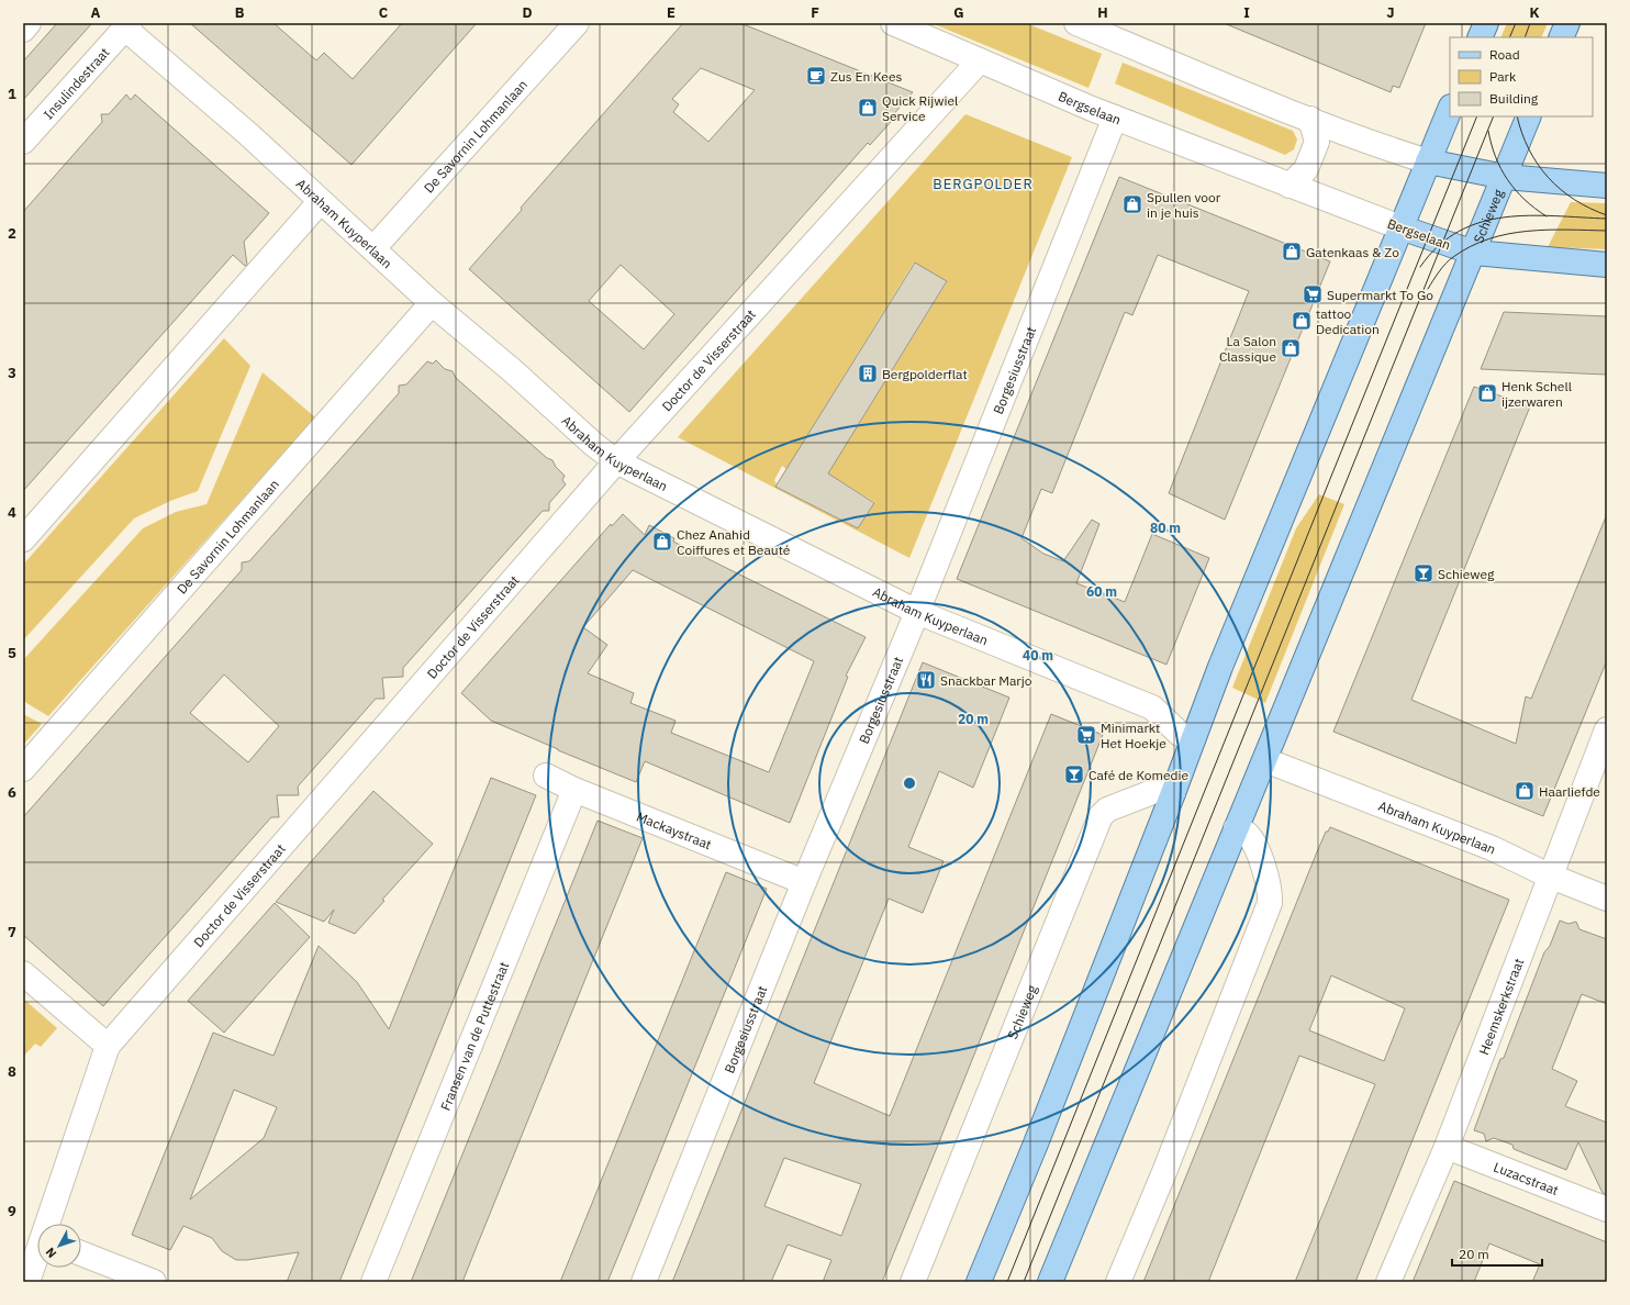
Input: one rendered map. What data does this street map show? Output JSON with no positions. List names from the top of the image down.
{
  "streets": {
    "main road": ["Bergselaan", "Schieweg"],
    "street": [
      "Insulindestraat",
      "De Savornin Lohmanlaan",
      "Abraham Kuyperlaan",
      "Doctor de Visserstraat",
      "Borgesiusstraat",
      "Mackaystraat",
      "Heemskerkstraat",
      "Fransen van de Puttestraat",
      "Luzacstraat"
    ]
  },
  "crossings": [
    ["Insulindestraat", "Abraham Kuyperlaan"],
    ["Bergselaan", "Schieweg"],
    ["Bergselaan", "Doctor de Visserstraat"],
    ["Bergselaan", "Borgesiusstraat"],
    ["De Savornin Lohmanlaan", "Abraham Kuyperlaan"],
    ["Schieweg", "Abraham Kuyperlaan"],
    ["Abraham Kuyperlaan", "Doctor de Visserstraat"],
    ["Abraham Kuyperlaan", "Borgesiusstraat"],
    ["Abraham Kuyperlaan", "Heemskerkstraat"],
    ["Borgesiusstraat", "Mackaystraat"],
    ["Mackaystraat", "Fransen van de Puttestraat"],
    ["Heemskerkstraat", "Luzacstraat"]
  ],
  "districts": ["BERGPOLDER"],
  "places": {
    "cafe": ["Zus En Kees"],
    "shop": [
      "Quick Rijwiel Service",
      "Spullen voor in je huis",
      "Gatenkaas & Zo",
      "tattoo Dedication",
      "La Salon Classique",
      "Henk Schell ijzerwaren",
      "Chez Anahid Coiffures et Beauté",
      "Haarliefde"
    ],
    "supermarket": ["Supermarkt To Go", "Minimarkt Het Hoekje"],
    "building": ["Bergpolderflat"],
    "bar": ["Schieweg", "Café de Komedie"],
    "restaurant": ["Snackbar Marjo"]
  },
  "legend": ["Road", "Park", "Building"],
  "scale_bar": "20 m",
  "north": "bottom left",
  "grid": {
    "columns": [
      "A",
      "B",
      "C",
      "D",
      "E",
      "F",
      "G",
      "H",
      "I",
      "J",
      "K"
    ],
    "rows": [
      "1",
      "2",
      "3",
      "4",
      "5",
      "6",
      "7",
      "8",
      "9"
    ]
  },
  "rings": [
    "80 m",
    "60 m",
    "40 m",
    "20 m"
  ]
}
